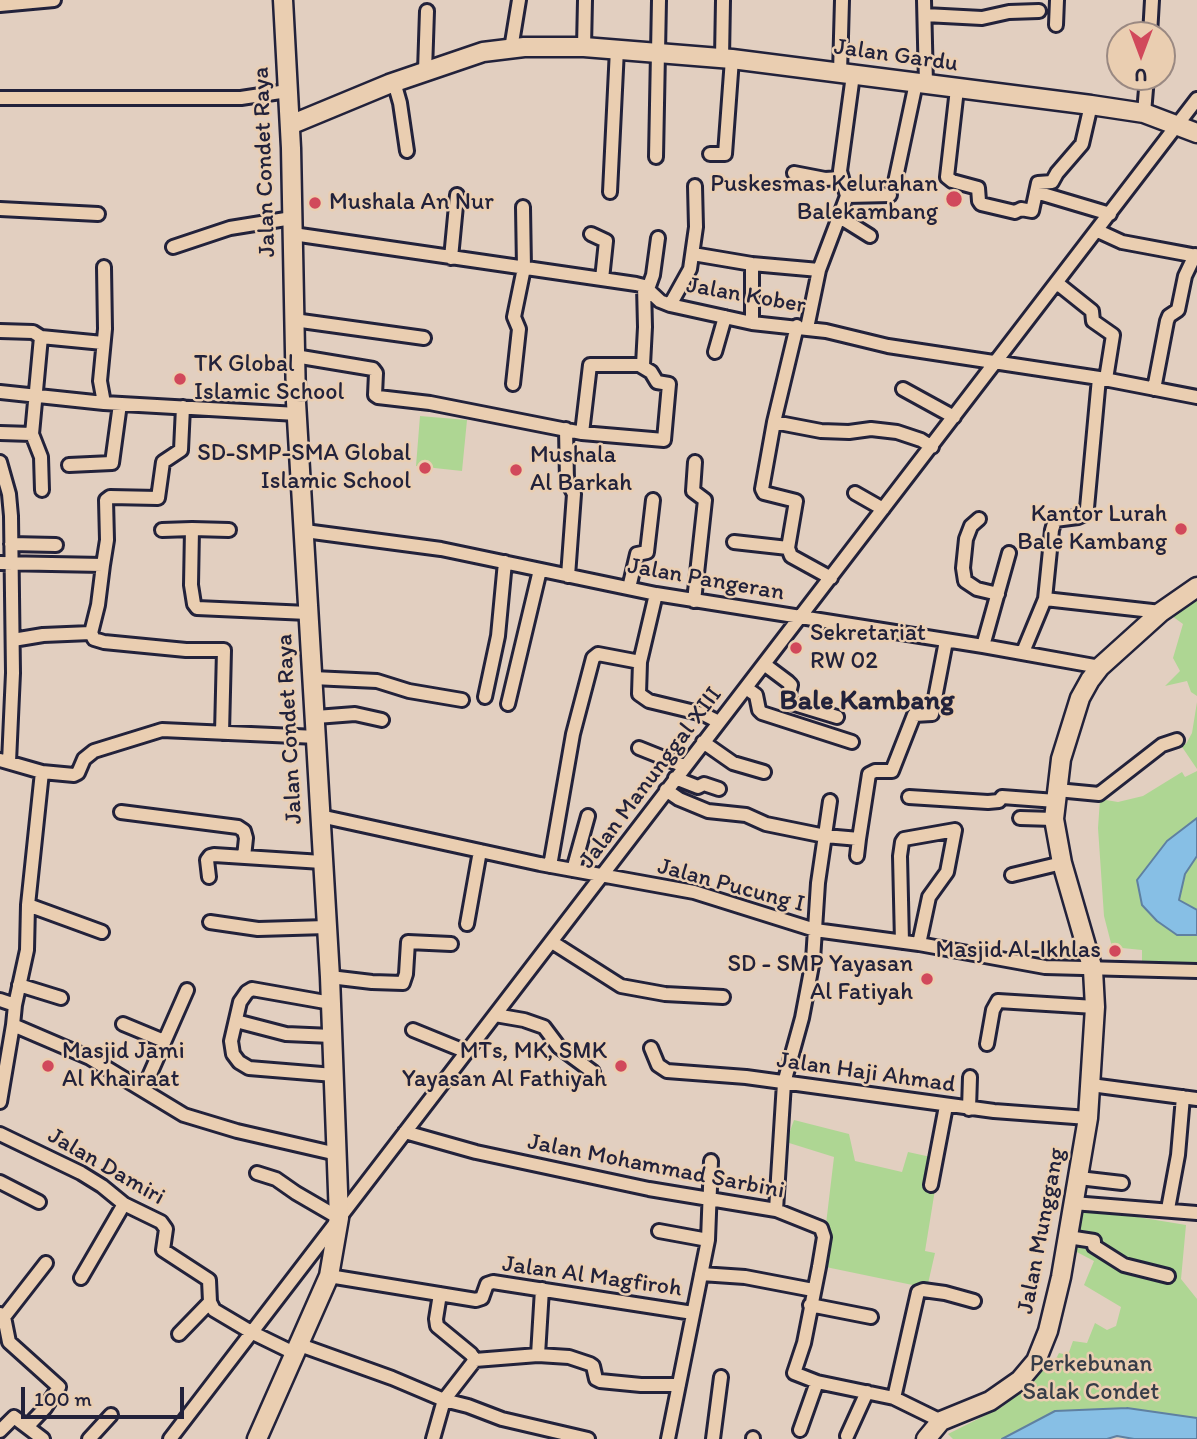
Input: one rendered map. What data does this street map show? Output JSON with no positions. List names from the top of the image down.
{
  "streets": {
    "street": [
      "Jalan Gardu",
      "Jalan Condet Raya",
      "Jalan Kober",
      "Jalan Pangeran",
      "Jalan Manunggal XIII",
      "Jalan Pucung I",
      "Jalan Haji Ahmad",
      "Jalan Damiri",
      "Jalan Mohammad Sarbini",
      "Jalan Munggang",
      "Jalan Al Magfiroh"
    ]
  },
  "crossings": [
    ["Jalan Gardu", "Jalan Condet Raya"],
    ["Jalan Gardu", "Jalan Manunggal XIII"],
    ["Jalan Condet Raya", "Jalan Kober"],
    ["Jalan Condet Raya", "Jalan Pangeran"],
    ["Jalan Condet Raya", "Jalan Manunggal XIII"],
    ["Jalan Condet Raya", "Jalan Pucung I"],
    ["Jalan Condet Raya", "Jalan Damiri"],
    ["Jalan Condet Raya", "Jalan Al Magfiroh"],
    ["Jalan Kober", "Jalan Manunggal XIII"],
    ["Jalan Pangeran", "Jalan Manunggal XIII"],
    ["Jalan Pangeran", "Jalan Munggang"],
    ["Jalan Manunggal XIII", "Jalan Pucung I"],
    ["Jalan Manunggal XIII", "Jalan Damiri"],
    ["Jalan Manunggal XIII", "Jalan Mohammad Sarbini"],
    ["Jalan Pucung I", "Jalan Munggang"],
    ["Jalan Haji Ahmad", "Jalan Munggang"],
    ["Jalan Mohammad Sarbini", "Jalan Al Magfiroh"]
  ],
  "districts": ["Bale Kambang"],
  "parks": ["Perkebunan Salak Condet"],
  "places": [
    "Puskesmas Kelurahan Balekambang",
    "Mushala An Nur",
    "TK Global Islamic School",
    "SD-SMP-SMA Global Islamic School",
    "Mushala Al Barkah",
    "Kantor Lurah Bale Kambang",
    "Sekretariat RW 02",
    "Masjid Al-Ikhlas",
    "SD - SMP Yayasan Al Fatiyah",
    "Masjid Jami Al Khairaat",
    "MTs, MK, SMK Yayasan Al Fathiyah"
  ],
  "scale_bar": "100 m",
  "north": "bottom"
}
